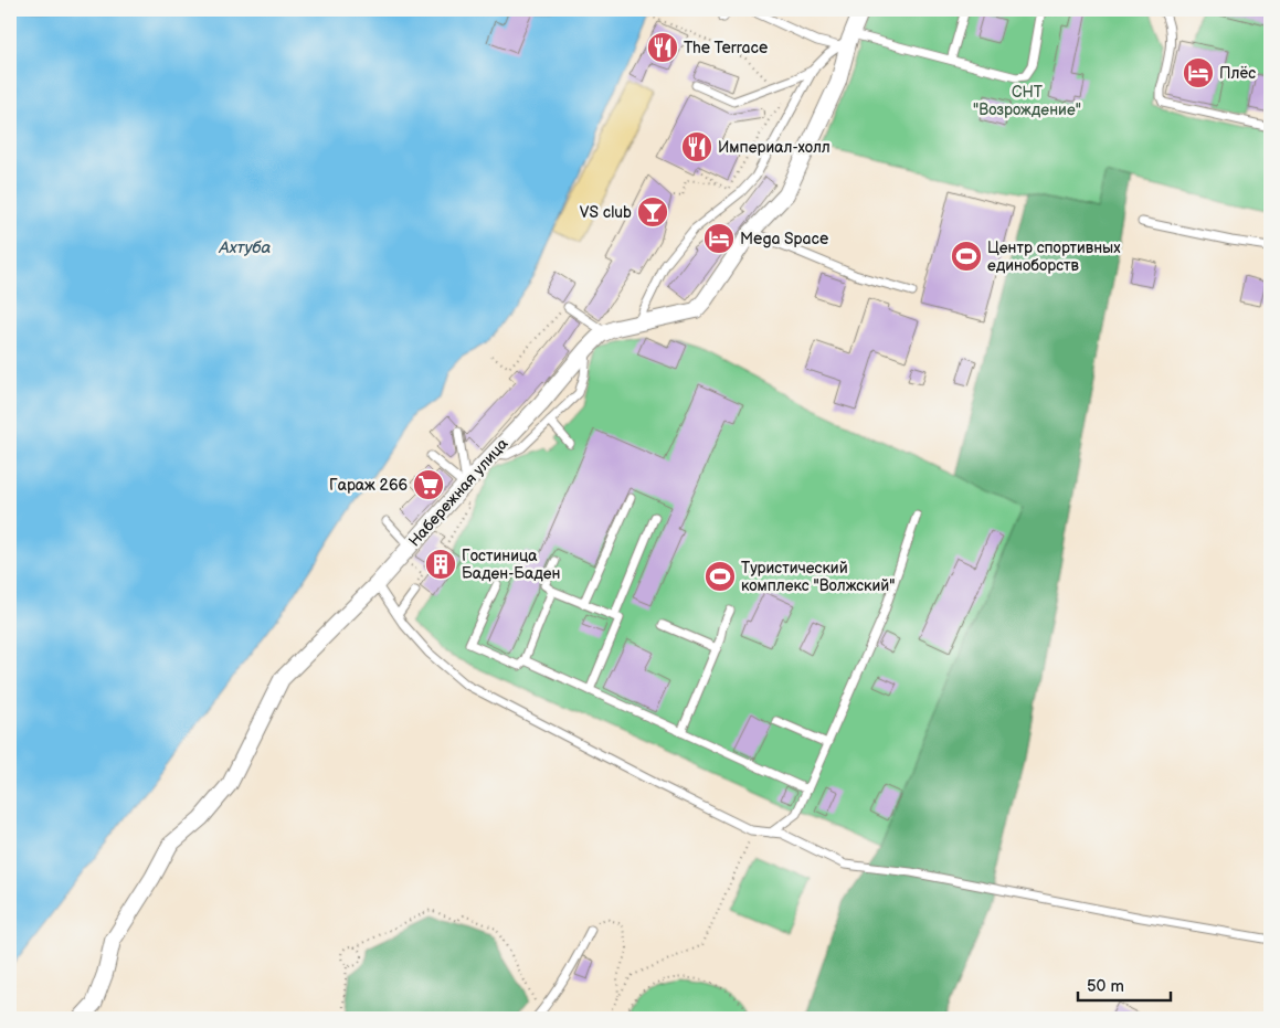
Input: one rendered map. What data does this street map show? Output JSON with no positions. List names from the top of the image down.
{
  "streets": {
    "street": ["Набережная улица"]
  },
  "water": ["Ахтуба"],
  "parks": ["СНТ \"Возрождение\""],
  "places": {
    "restaurant": ["The Terrace", "Империал-холл"],
    "hotel": ["Плёс", "Mega Space"],
    "bar": ["VS club"],
    "sports": ["Центр спортивных единоборств", "Туристический комплекс \"Волжский\""],
    "supermarket": ["Гараж 266"],
    "building": ["Гостиница Баден-Баден"]
  },
  "scale_bar": "50 m"
}
